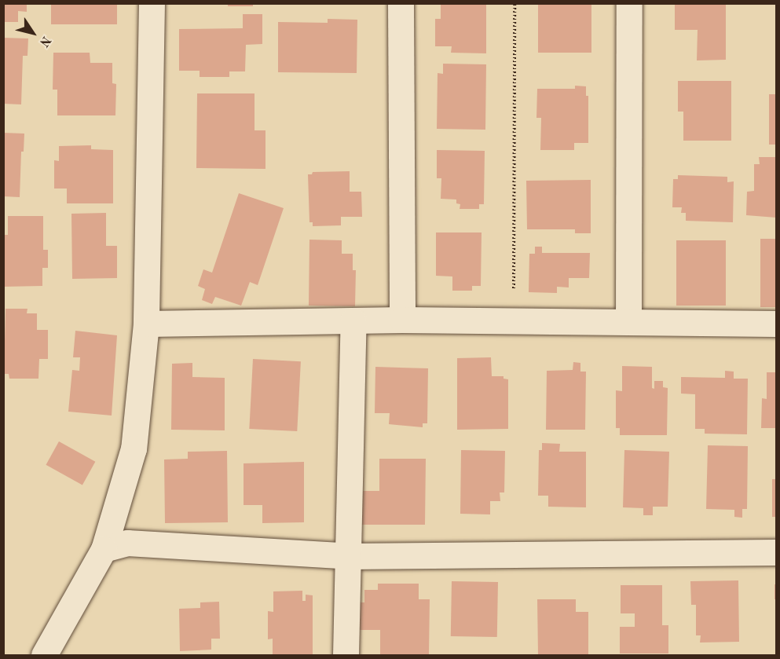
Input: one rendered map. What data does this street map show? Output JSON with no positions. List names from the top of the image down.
{
  "north": "bottom right"
}
